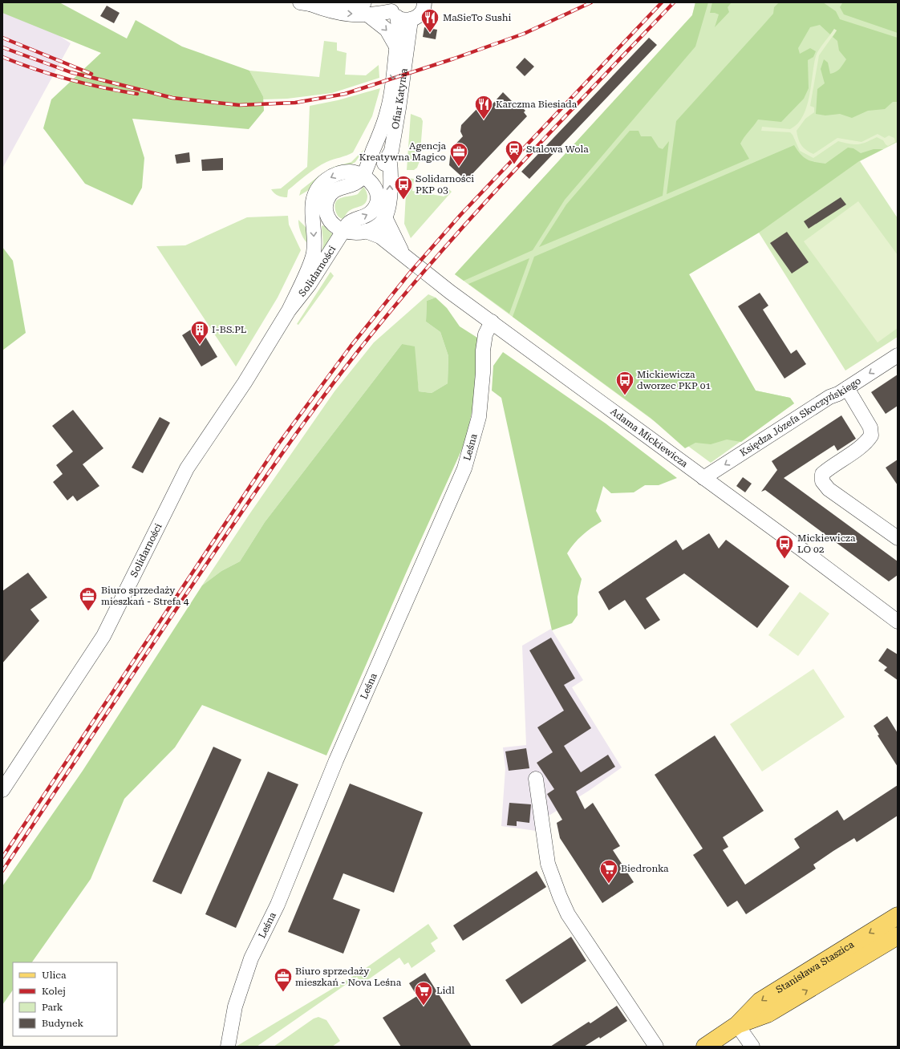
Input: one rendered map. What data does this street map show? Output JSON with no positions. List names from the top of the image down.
{
  "streets": {
    "main road": ["Stanisława Staszica"],
    "street": [
      "Ofiar Katynia",
      "Solidarności",
      "Księdza Józefa Skoczyńskiego",
      "Adama Mickiewicza",
      "Leśna"
    ]
  },
  "crossings": [
    ["Ofiar Katynia", "Solidarności"],
    ["Ofiar Katynia", "Adama Mickiewicza"],
    ["Solidarności", "Adama Mickiewicza"],
    ["Księdza Józefa Skoczyńskiego", "Adama Mickiewicza"],
    ["Adama Mickiewicza", "Leśna"]
  ],
  "one_way": ["Księdza Józefa Skoczyńskiego"],
  "places": {
    "restaurant": ["MaSieTo Sushi", "Karczma Biesiada"],
    "station": ["Stalowa Wola"],
    "office": ["Agencja Kreatywna Magico", "Biuro sprzedaży mieszkań - Strefa 4", "Biuro sprzedaży mieszkań - Nova Leśna"],
    "bus stop": ["Solidarności PKP 03", "Mickiewicza dworzec PKP 01", "Mickiewicza LO 02"],
    "building": ["I-BS.PL"],
    "supermarket": ["Biedronka", "Lidl"]
  },
  "legend": [
    "Ulica",
    "Kolej",
    "Park",
    "Budynek"
  ]
}
